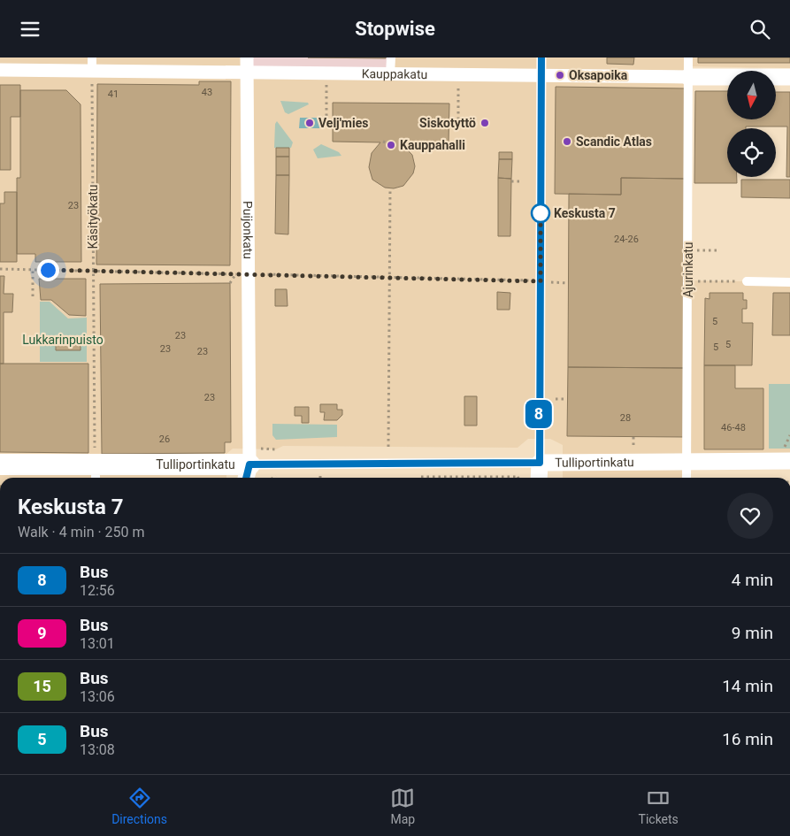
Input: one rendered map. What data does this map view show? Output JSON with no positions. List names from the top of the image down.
{
  "streets": {
    "street": ["Kauppakatu", "Puijonkatu", "Tulliportinkatu"],
    "lane": ["Ajurinkatu"],
    "path": ["Käsityökatu"]
  },
  "crossings": [
    ["Kauppakatu", "Käsityökatu"],
    ["Kauppakatu", "Puijonkatu"],
    ["Kauppakatu", "Ajurinkatu"],
    ["Puijonkatu", "Tulliportinkatu"],
    ["Ajurinkatu", "Tulliportinkatu"]
  ],
  "parks": ["Lukkarinpuisto"],
  "places": [
    "Oksapoika",
    "Velj'mies",
    "Siskotyttö",
    "Scandic Atlas",
    "Kauppahalli",
    "Keskusta 7"
  ],
  "lines": ["bus line 8"],
  "house_numbers": [
    "43",
    "41",
    "23",
    "24-26",
    "5",
    "23",
    "5",
    "5",
    "23",
    "23",
    "23",
    "28",
    "46-48",
    "26"
  ],
  "north": "bottom",
  "page": {
    "header": "Stopwise",
    "on_map": "8",
    "heading": ["Keskusta 7", "Walk · 4 min · 250 m"],
    "list": [
      {
        "mark": "8",
        "name": "Bus",
        "note": "12:56",
        "value": "4 min"
      },
      {
        "mark": "9",
        "name": "Bus",
        "note": "13:01",
        "value": "9 min"
      },
      {
        "mark": "15",
        "name": "Bus",
        "note": "13:06",
        "value": "14 min"
      },
      {
        "mark": "5",
        "name": "Bus",
        "note": "13:08",
        "value": "16 min"
      }
    ],
    "tabs": ["Directions", "Map", "Tickets"]
  }
}
